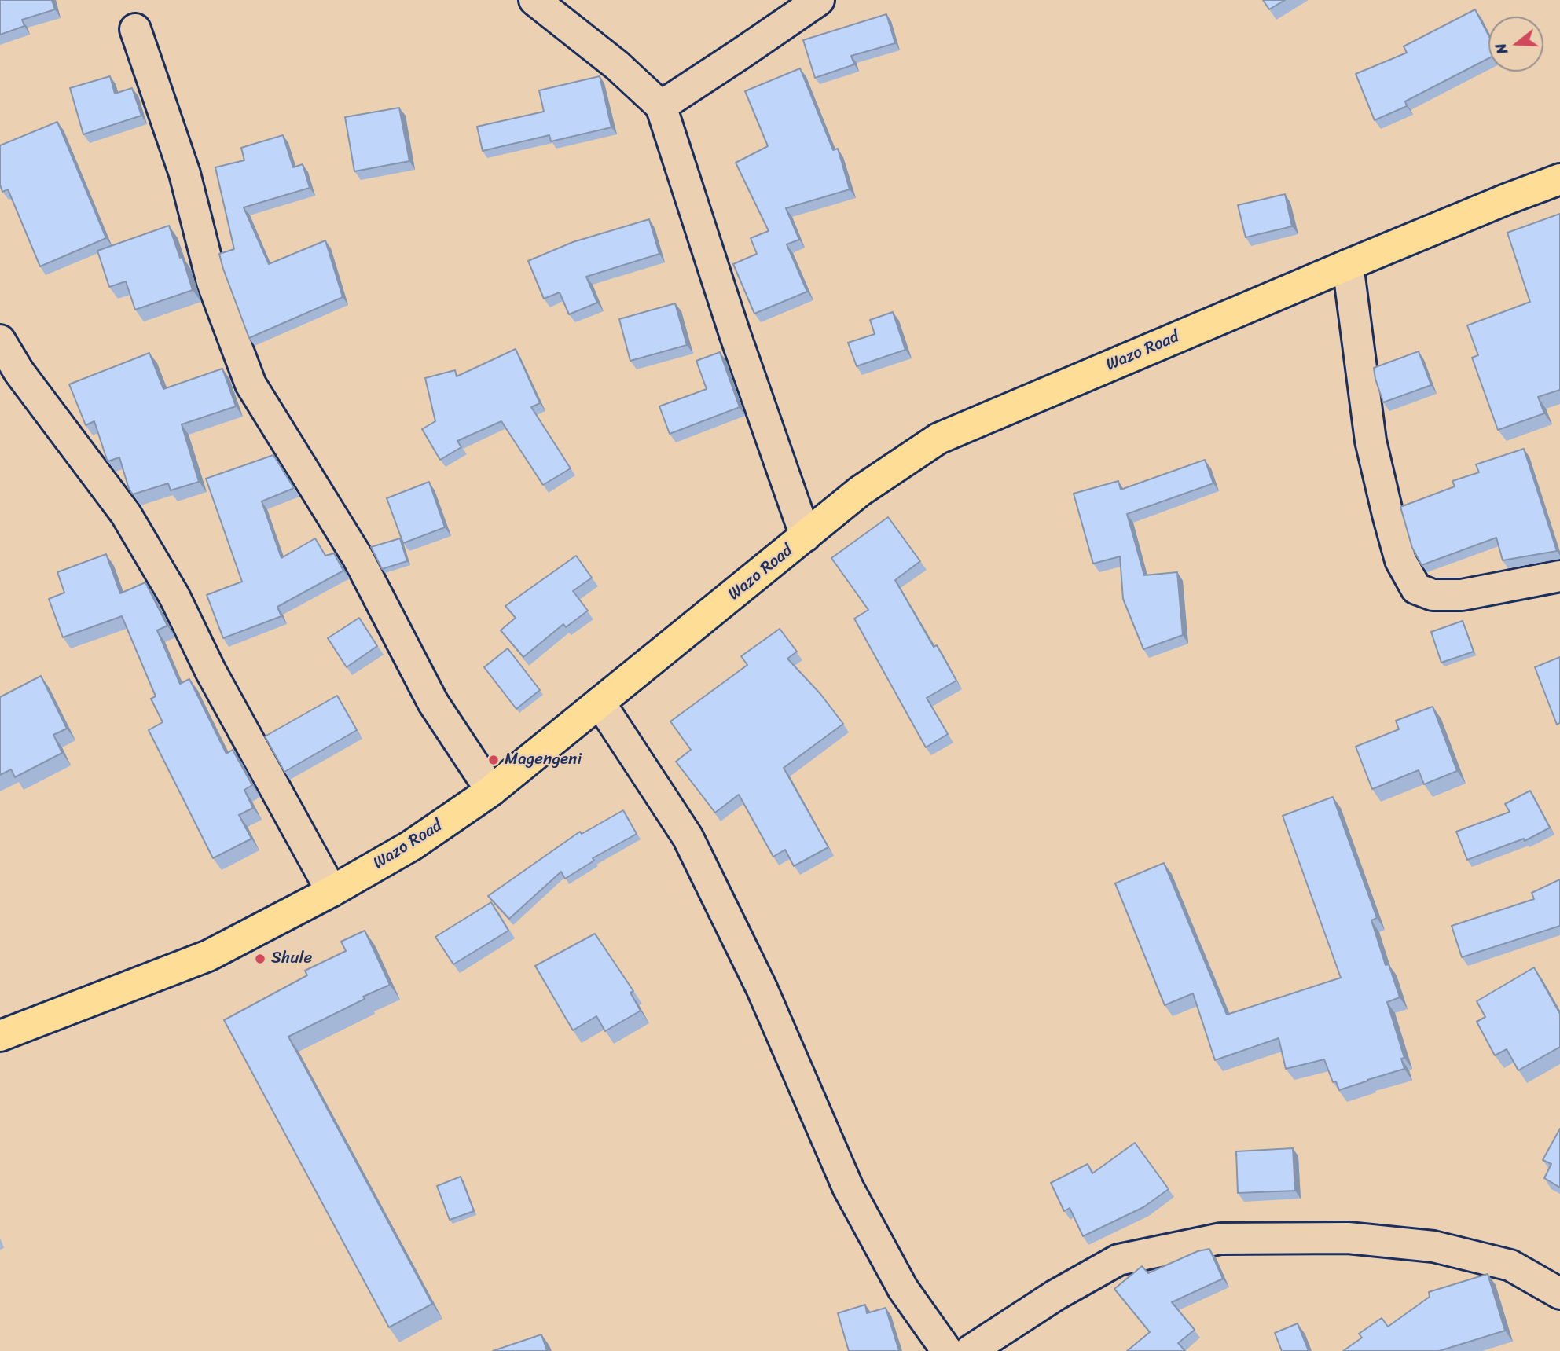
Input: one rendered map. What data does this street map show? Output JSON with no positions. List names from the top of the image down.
{
  "streets": {
    "main road": ["Wazo Road"]
  },
  "places": ["Magengeni", "Shule"],
  "north": "left"
}
